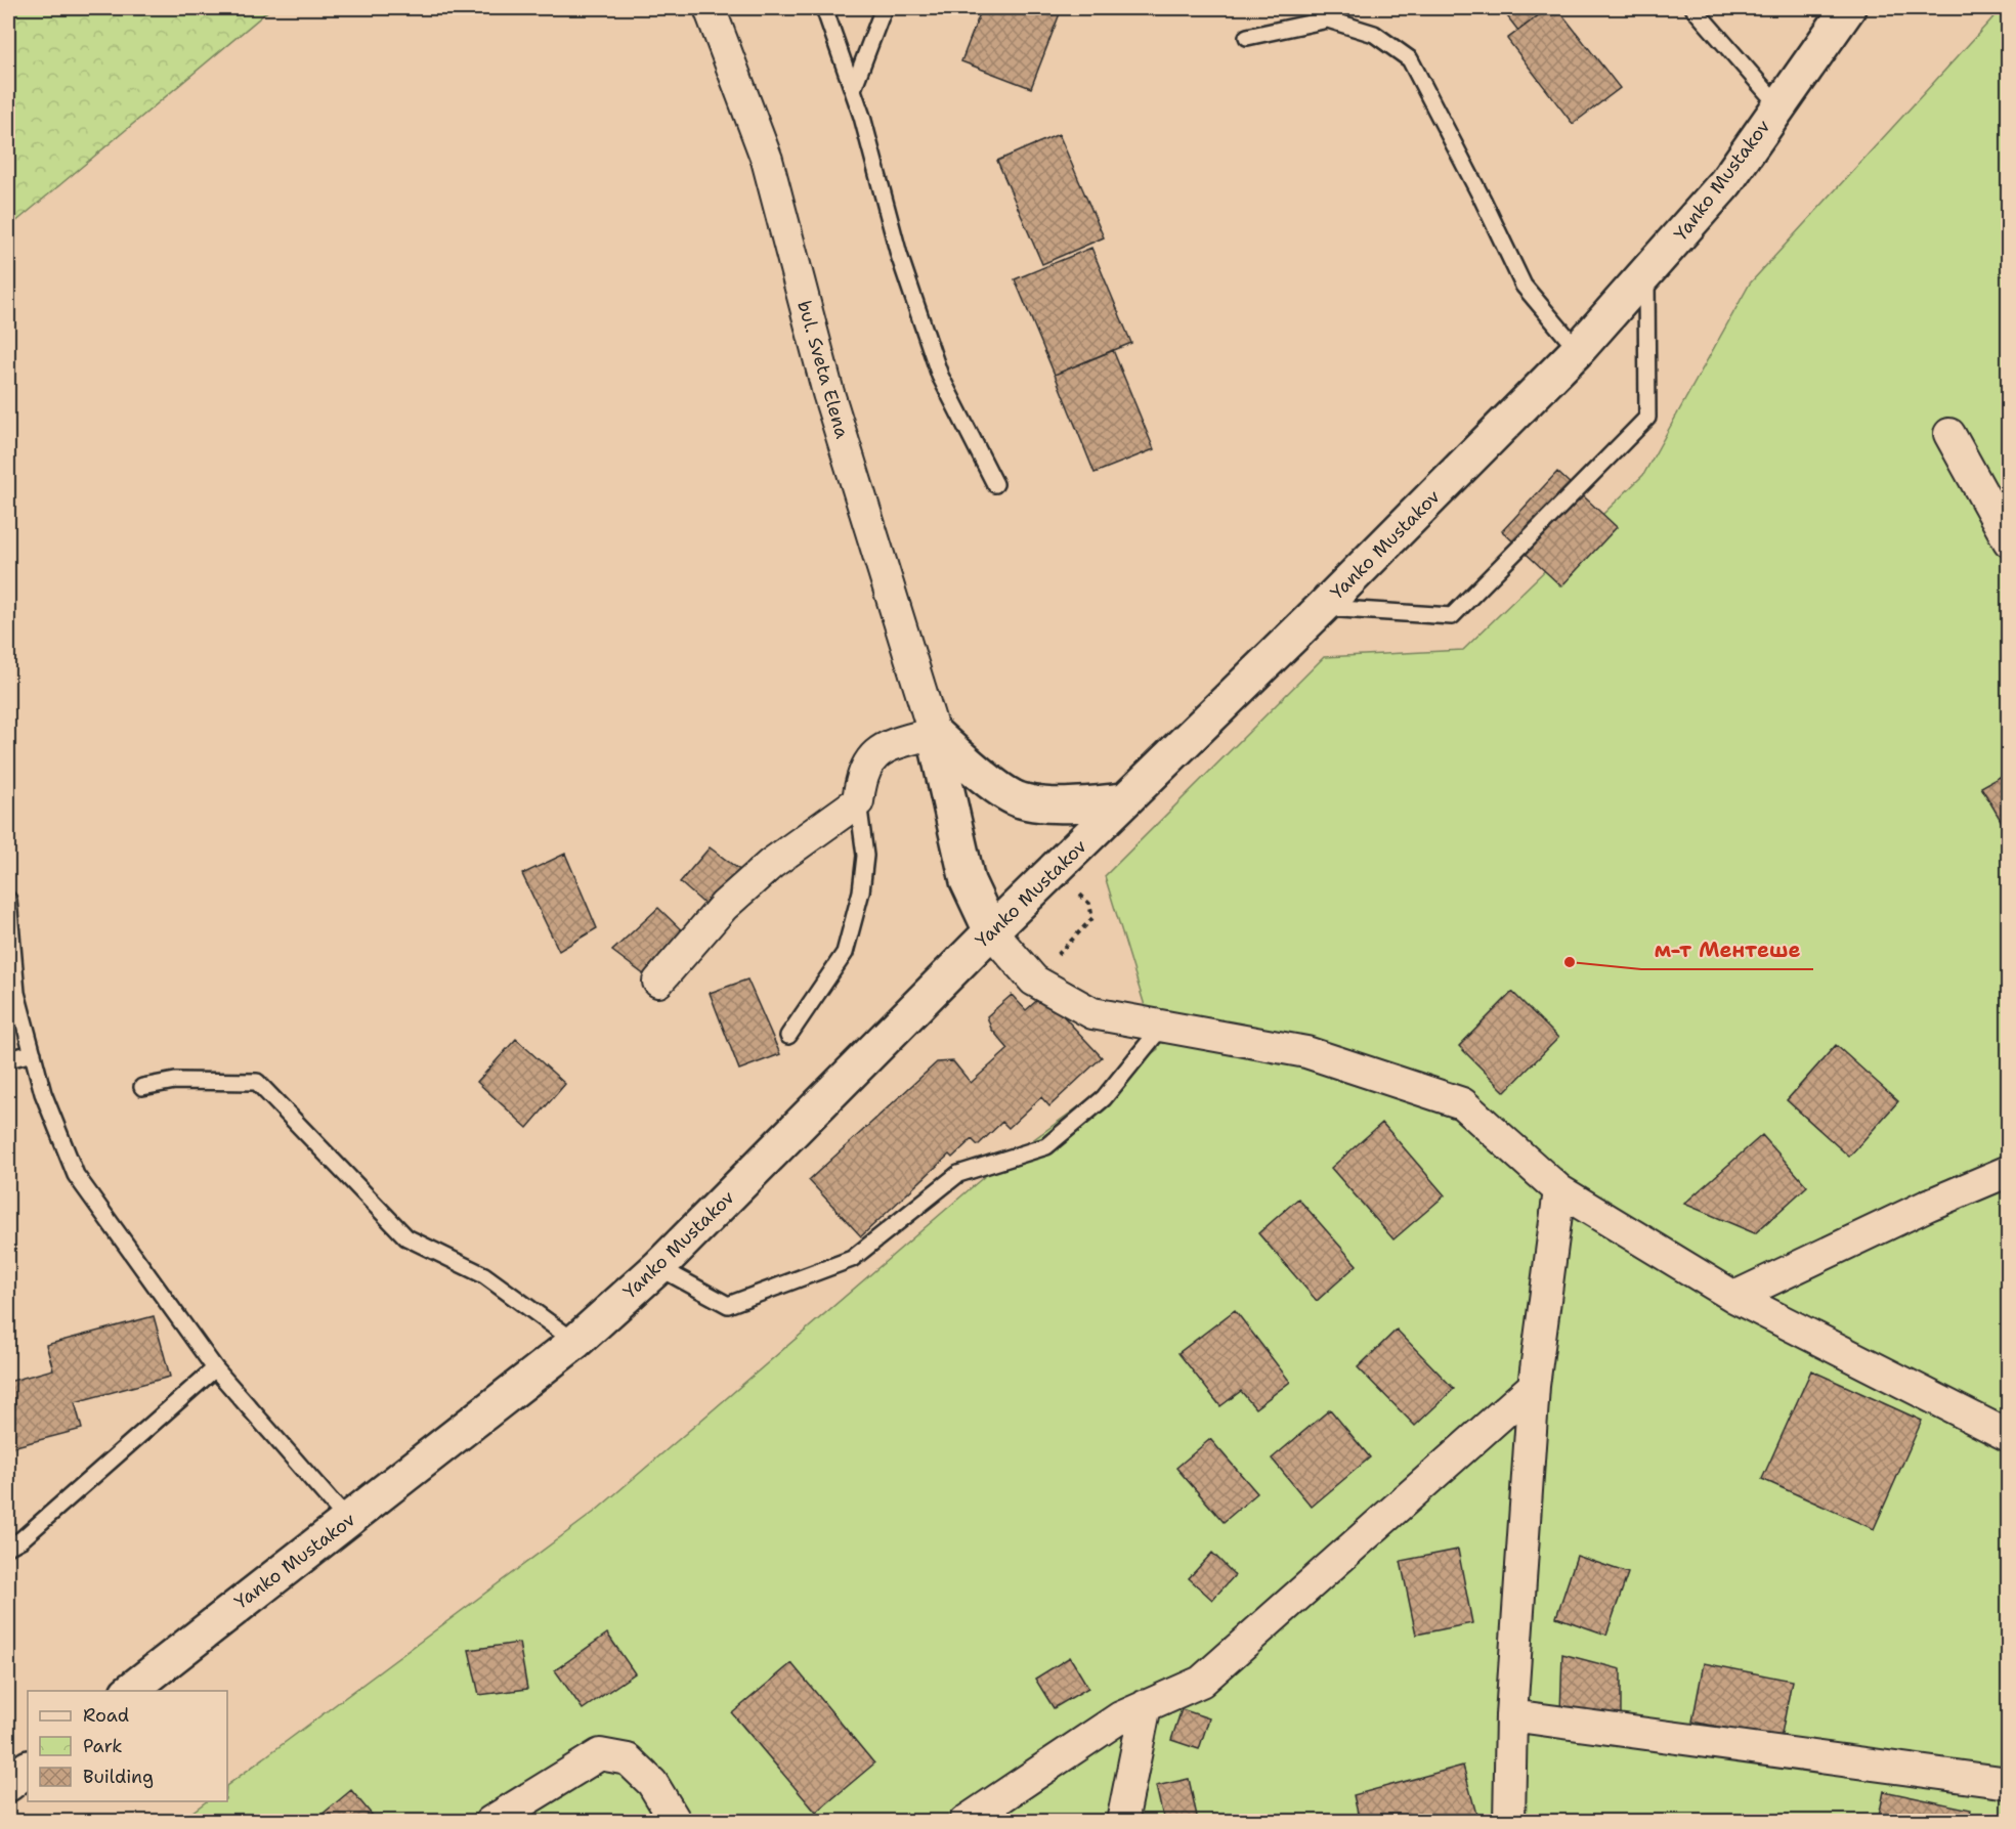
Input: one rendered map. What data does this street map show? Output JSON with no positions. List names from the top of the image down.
{
  "streets": {
    "street": ["Yanko Mustakov", "bul. Sveta Elena"]
  },
  "places": ["м-т Ментeше"],
  "legend": ["Road", "Park", "Building"]
}
